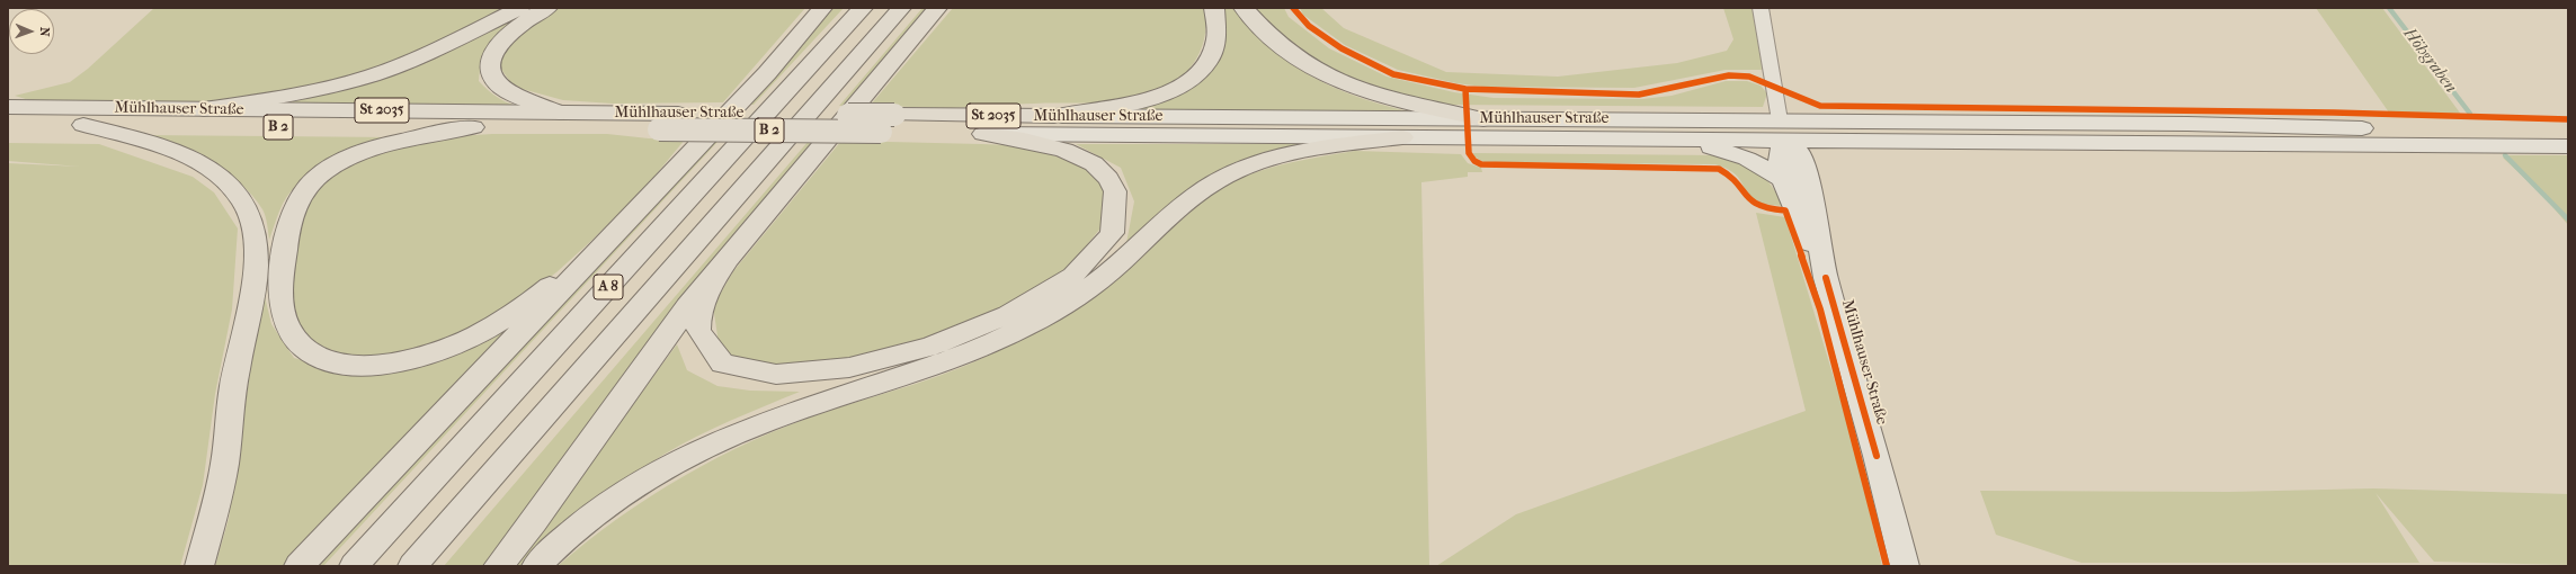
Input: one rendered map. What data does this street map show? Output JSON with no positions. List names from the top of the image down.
{
  "streets": {
    "main road": [
      "Mühlhauser Straße",
      "St 2035",
      "B 2",
      "A 8"
    ]
  },
  "water": ["Höhgraben"],
  "north": "right"
}
